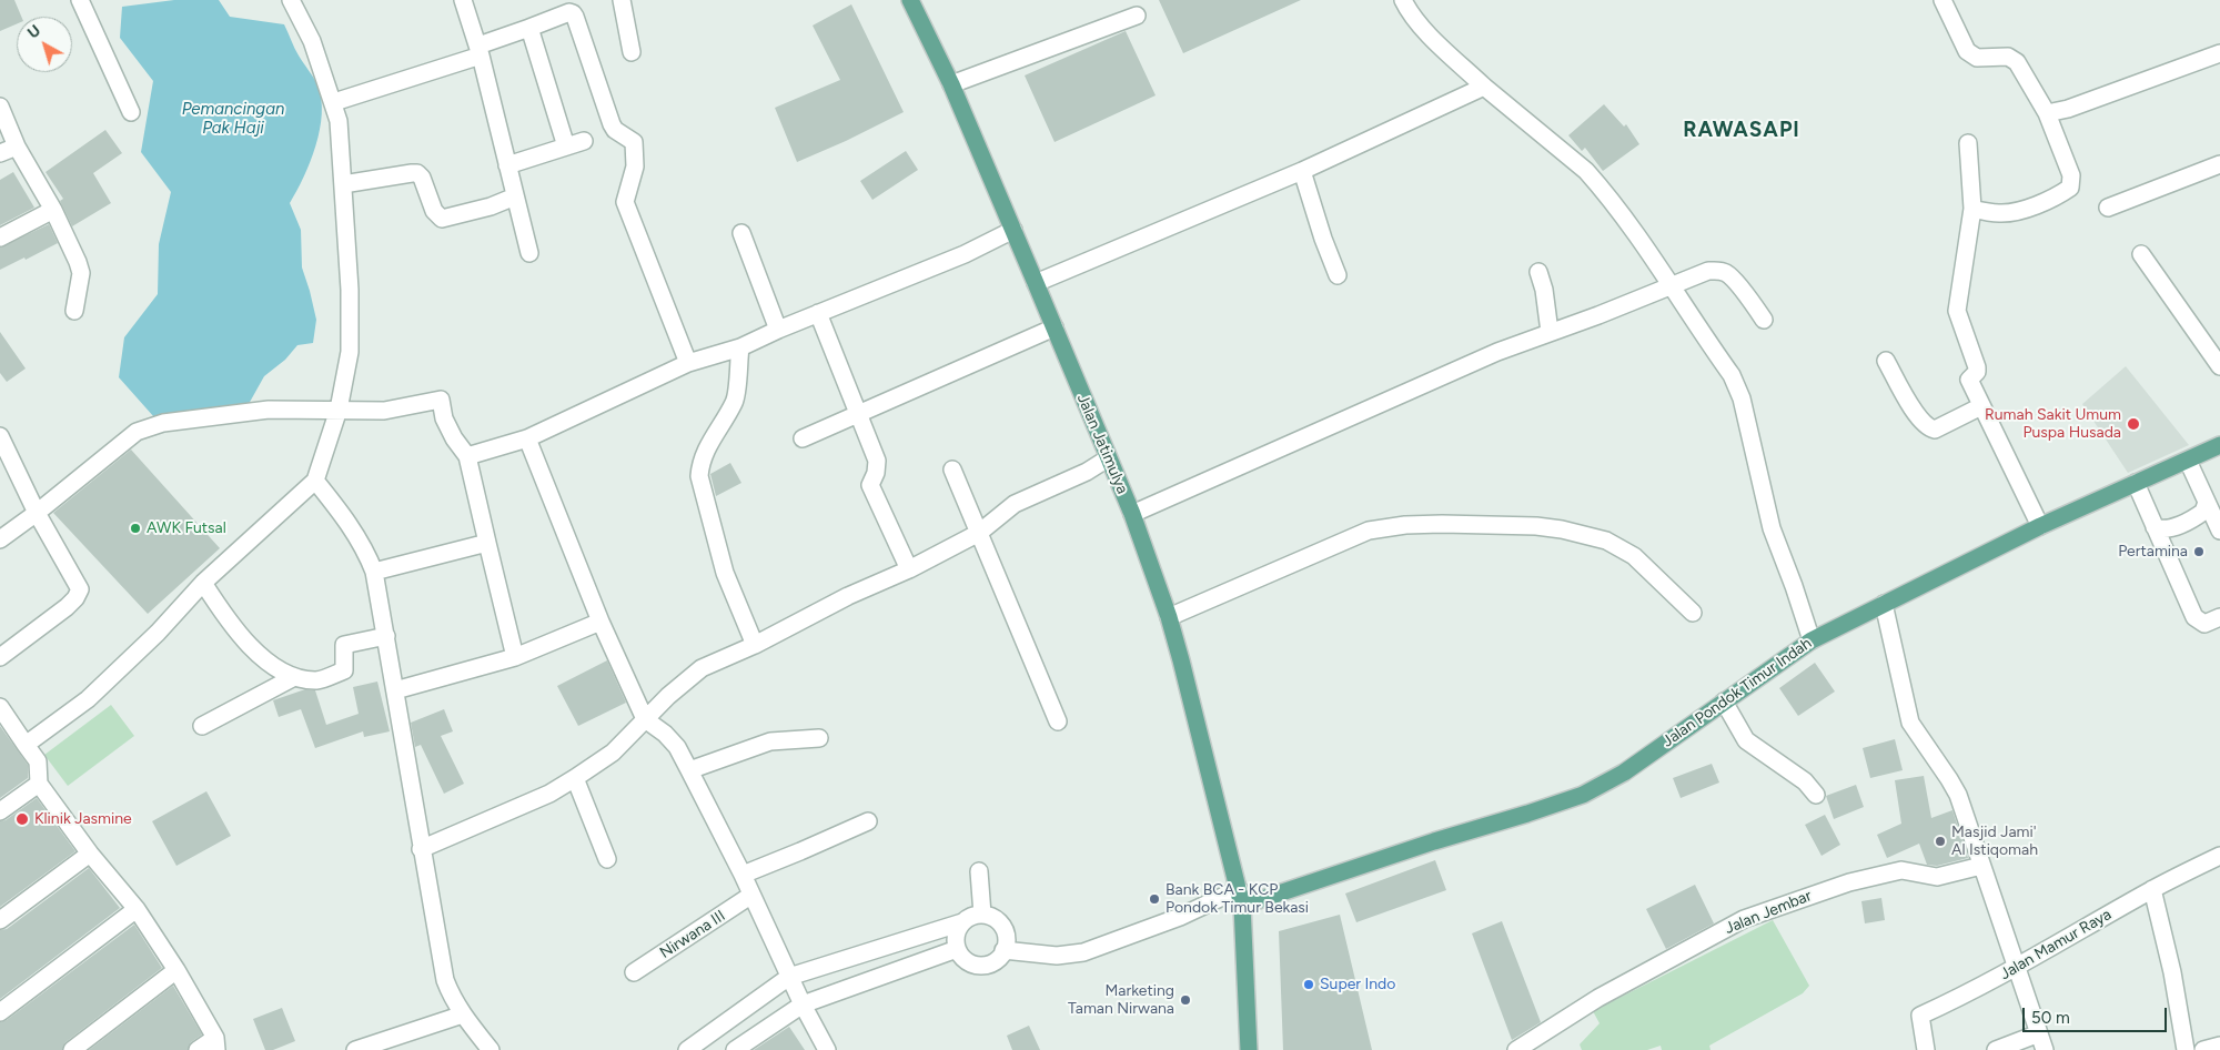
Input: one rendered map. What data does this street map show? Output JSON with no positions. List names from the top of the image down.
{
  "streets": {
    "main road": ["Jalan Jatimulya", "Jalan Pondok Timur Indah"],
    "street": ["Jalan Jembar", "Nirwana III", "Jalan Mamur Raya"]
  },
  "crossings": [
    ["Jalan Jatimulya", "Jalan Pondok Timur Indah"]
  ],
  "districts": ["RAWASAPI"],
  "water": ["Pemancingan Pak Haji"],
  "places": [
    "Rumah Sakit Umum Puspa Husada",
    "AWK Futsal",
    "Pertamina",
    "Klinik Jasmine",
    "Masjid Jami' Al Istiqomah",
    "Bank BCA - KCP Pondok Timur Bekasi",
    "Super Indo",
    "Marketing Taman Nirwana"
  ],
  "scale_bar": "50 m",
  "north": "top left"
}
